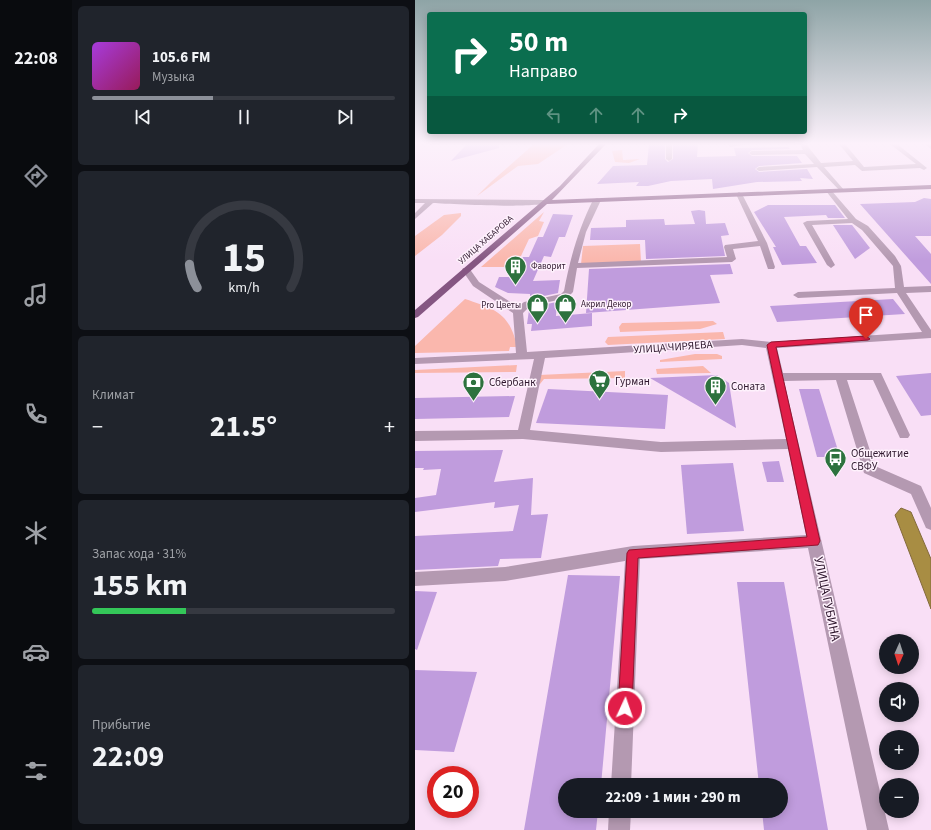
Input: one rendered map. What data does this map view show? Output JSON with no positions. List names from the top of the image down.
{
  "streets": {
    "main road": ["УЛИЦА ХАБАРОВА"],
    "street": ["УЛИЦА ЧИРЯЕВА", "УЛИЦА ГУБИНА"]
  },
  "crossings": [
    ["УЛИЦА ЧИРЯЕВА", "УЛИЦА ГУБИНА"]
  ],
  "places": {
    "building": ["Фаворит", "Соната"],
    "shop": ["Акрил Декор", "Pro Цветы"],
    "supermarket": ["Гурман"],
    "bank": ["Сбербанк"],
    "bus stop": ["Общежитие СВФУ"]
  },
  "north": "bottom",
  "page": {
    "tabs": "22:08",
    "turn": ["50 m", "Направо"],
    "song": ["105.6 FM", "Музыка"],
    "tile": [
      "Климат",
      ["Запас хода · 31%", "155 km"],
      ["Прибытие", "22:09"]
    ],
    "heat": ["−", "21.5°", "+"],
    "map_buttons": ["+", "−"],
    "limit": "20",
    "trip": "22:09 · 1 мин · 290 m",
    "gauge": ["15", "km/h"]
  }
}
